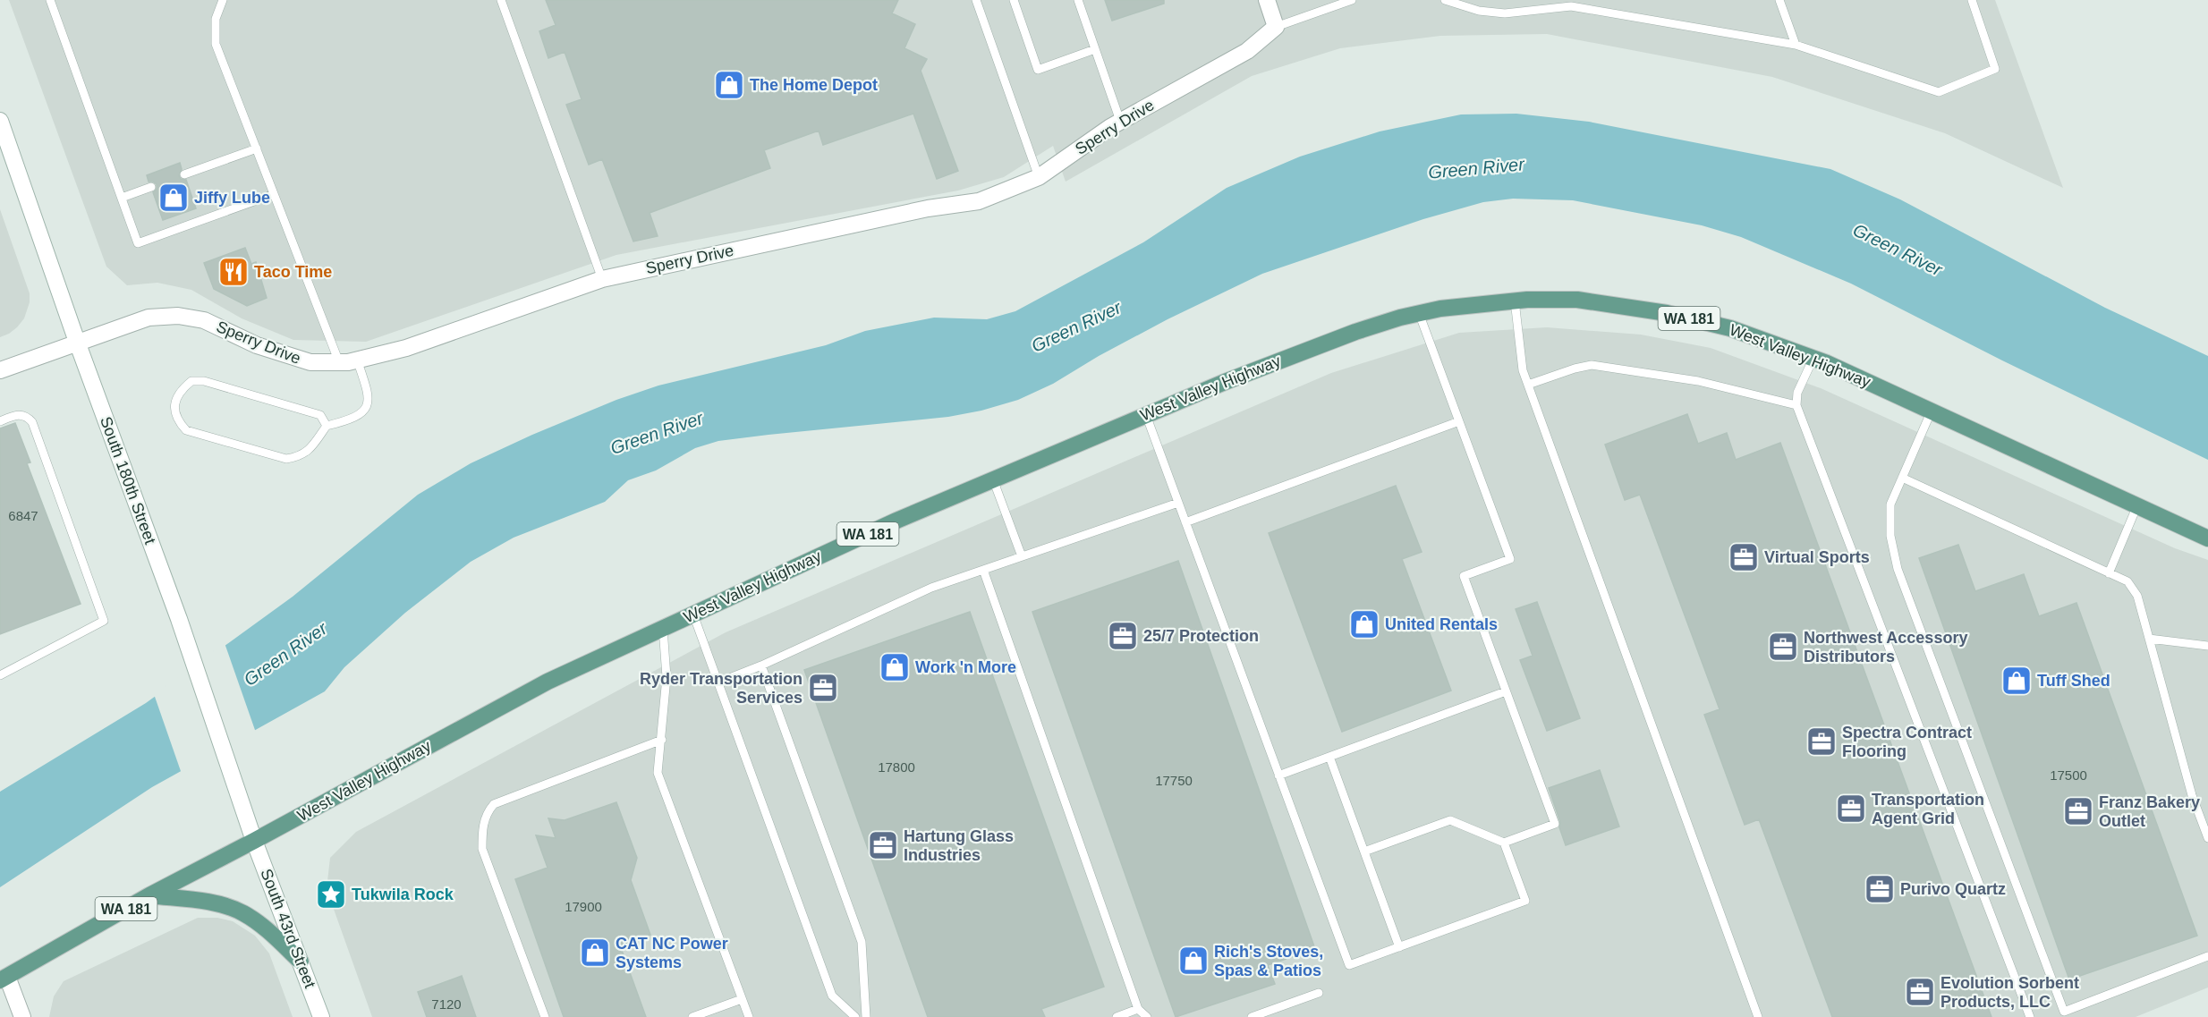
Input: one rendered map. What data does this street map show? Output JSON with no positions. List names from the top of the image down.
{
  "streets": {
    "main road": ["WA 181", "West Valley Highway"],
    "street": ["Sperry Drive", "South 180th Street", "South 43rd Street"]
  },
  "crossings": [
    ["Sperry Drive", "South 180th Street"],
    ["WA 181", "West Valley Highway"],
    ["WA 181", "South 180th Street"],
    ["WA 181", "South 43rd Street"],
    ["West Valley Highway", "South 180th Street"],
    ["West Valley Highway", "South 43rd Street"],
    ["South 180th Street", "South 43rd Street"]
  ],
  "water": ["Green River"],
  "places": {
    "shop": [
      "The Home Depot",
      "Jiffy Lube",
      "United Rentals",
      "Work 'n More",
      "Tuff Shed",
      "CAT NC Power Systems",
      "Rich's Stoves, Spas & Patios"
    ],
    "restaurant": ["Taco Time"],
    "office": [
      "Virtual Sports",
      "25/7 Protection",
      "Northwest Accessory Distributors",
      "Ryder Transportation Services",
      "Spectra Contract Flooring",
      "Transportation Agent Grid",
      "Franz Bakery Outlet",
      "Hartung Glass Industries",
      "Purivo Quartz",
      "Evolution Sorbent Products, LLC"
    ],
    "place": ["Tukwila Rock"]
  },
  "house_numbers": [
    "6847",
    "17800",
    "17500",
    "17750",
    "17900",
    "7120"
  ]
}
